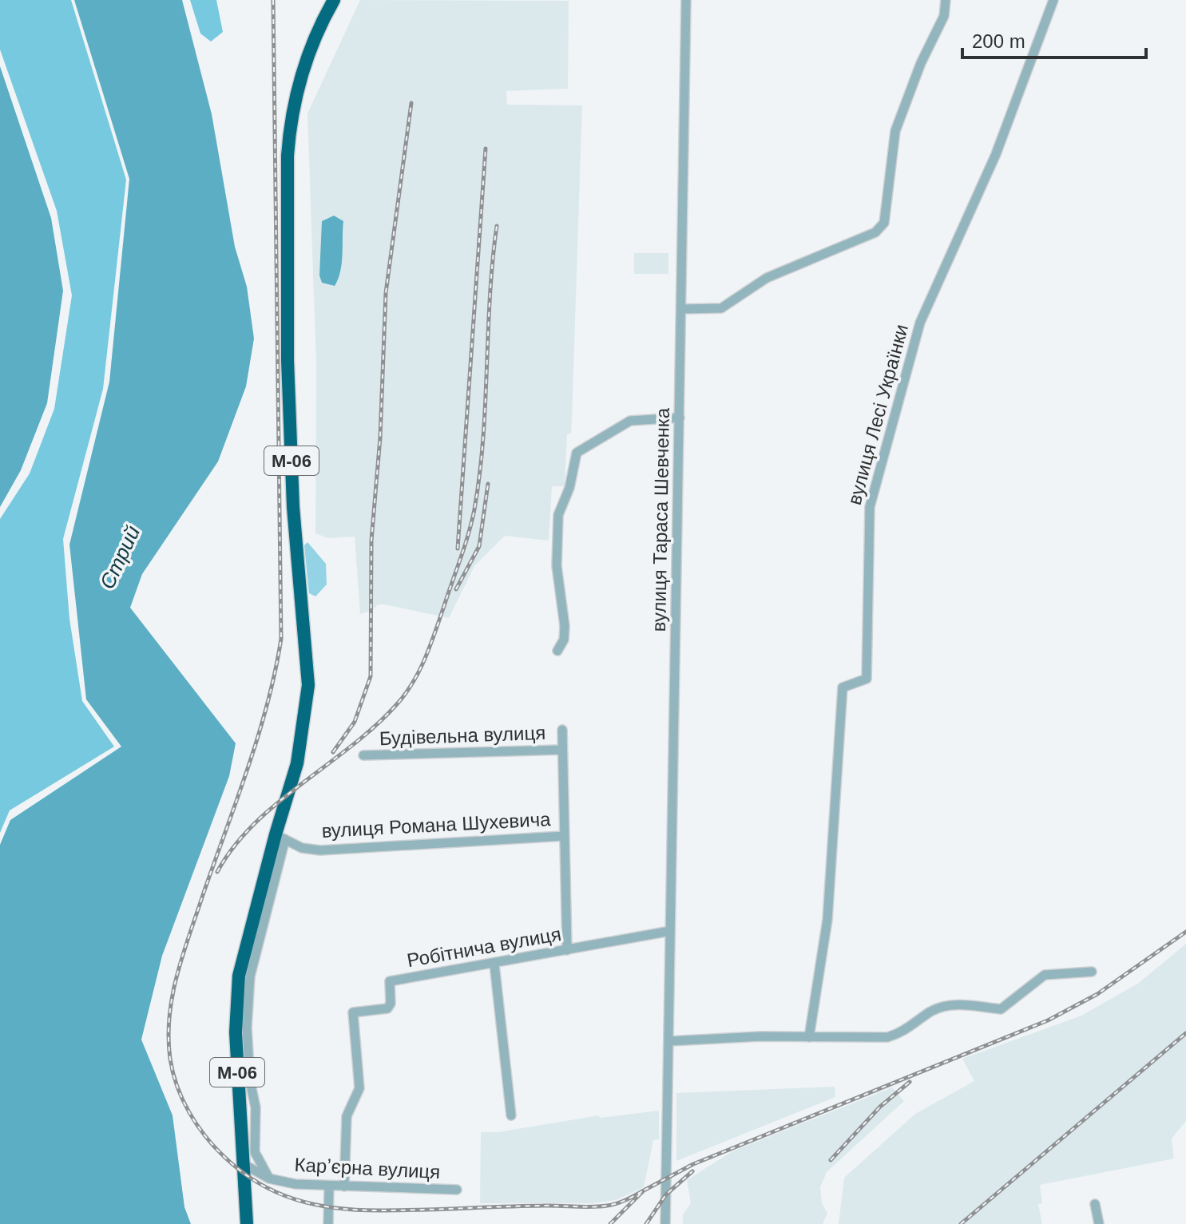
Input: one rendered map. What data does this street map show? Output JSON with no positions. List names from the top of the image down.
{
  "streets": {
    "highway": ["М-06"],
    "street": [
      "вулиця Лесі Українки",
      "вулиця Тараса Шевченка",
      "Будівельна вулиця",
      "вулиця Романа Шухевича",
      "Робітнича вулиця",
      "Карʼєрна вулиця"
    ]
  },
  "crossings": [
    ["М-06", "вулиця Романа Шухевича"],
    ["М-06", "Карʼєрна вулиця"],
    ["вулиця Тараса Шевченка", "Робітнича вулиця"],
    ["Робітнича вулиця", "Карʼєрна вулиця"]
  ],
  "water": ["Стрий"],
  "scale_bar": "200 m"
}
